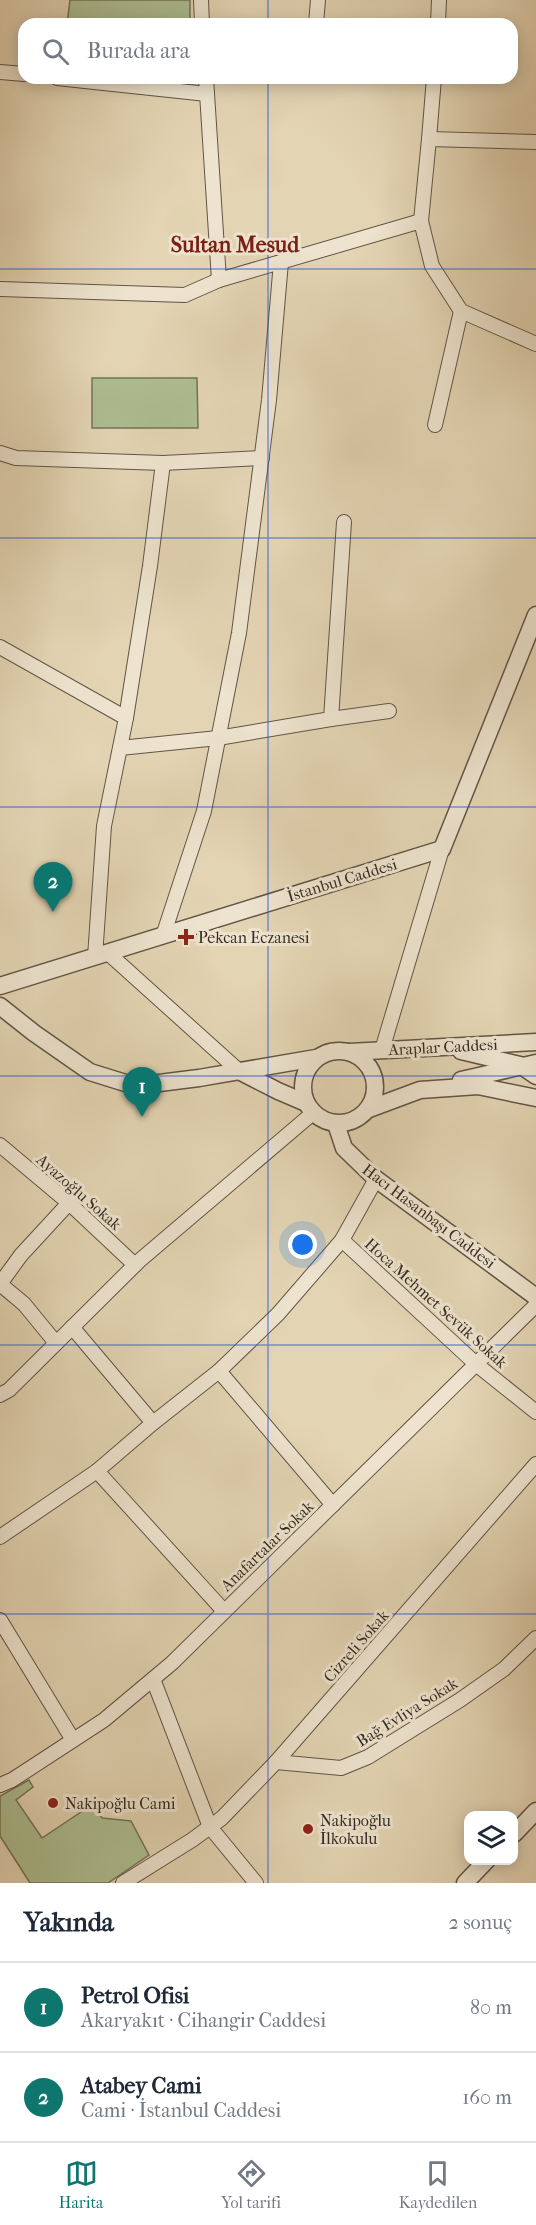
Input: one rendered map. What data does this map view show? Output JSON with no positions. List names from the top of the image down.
{
  "streets": {
    "street": [
      "İstanbul Caddesi",
      "Araplar Caddesi",
      "Ayazoğlu Sokak",
      "Hacı Hasanbaşı Caddesi",
      "Hoca Mehmet Sevük Sokak",
      "Anafartalar Sokak",
      "Cizreli Sokak",
      "Bağ Evliya Sokak"
    ]
  },
  "crossings": [
    ["Araplar Caddesi", "Hacı Hasanbaşı Caddesi"],
    ["Hoca Mehmet Sevük Sokak", "Anafartalar Sokak"],
    ["Cizreli Sokak", "Bağ Evliya Sokak"]
  ],
  "districts": ["Sultan Mesud"],
  "places": {
    "health": ["Pekcan Eczanesi"],
    "other": ["Nakipoğlu Cami", "Nakipoğlu İlkokulu"]
  },
  "page": {
    "search": "Burada ara",
    "pins": ["2", "1"],
    "heading": ["Yakında", "2 sonuç"],
    "list": [
      {
        "mark": "1",
        "name": "Petrol Ofisi",
        "note": "Akaryakıt · Cihangir Caddesi",
        "value": "80 m"
      },
      {
        "mark": "2",
        "name": "Atabey Cami",
        "note": "Cami · İstanbul Caddesi",
        "value": "160 m"
      }
    ],
    "nav": ["Harita", "Yol tarifi", "Kaydedilen"]
  }
}
